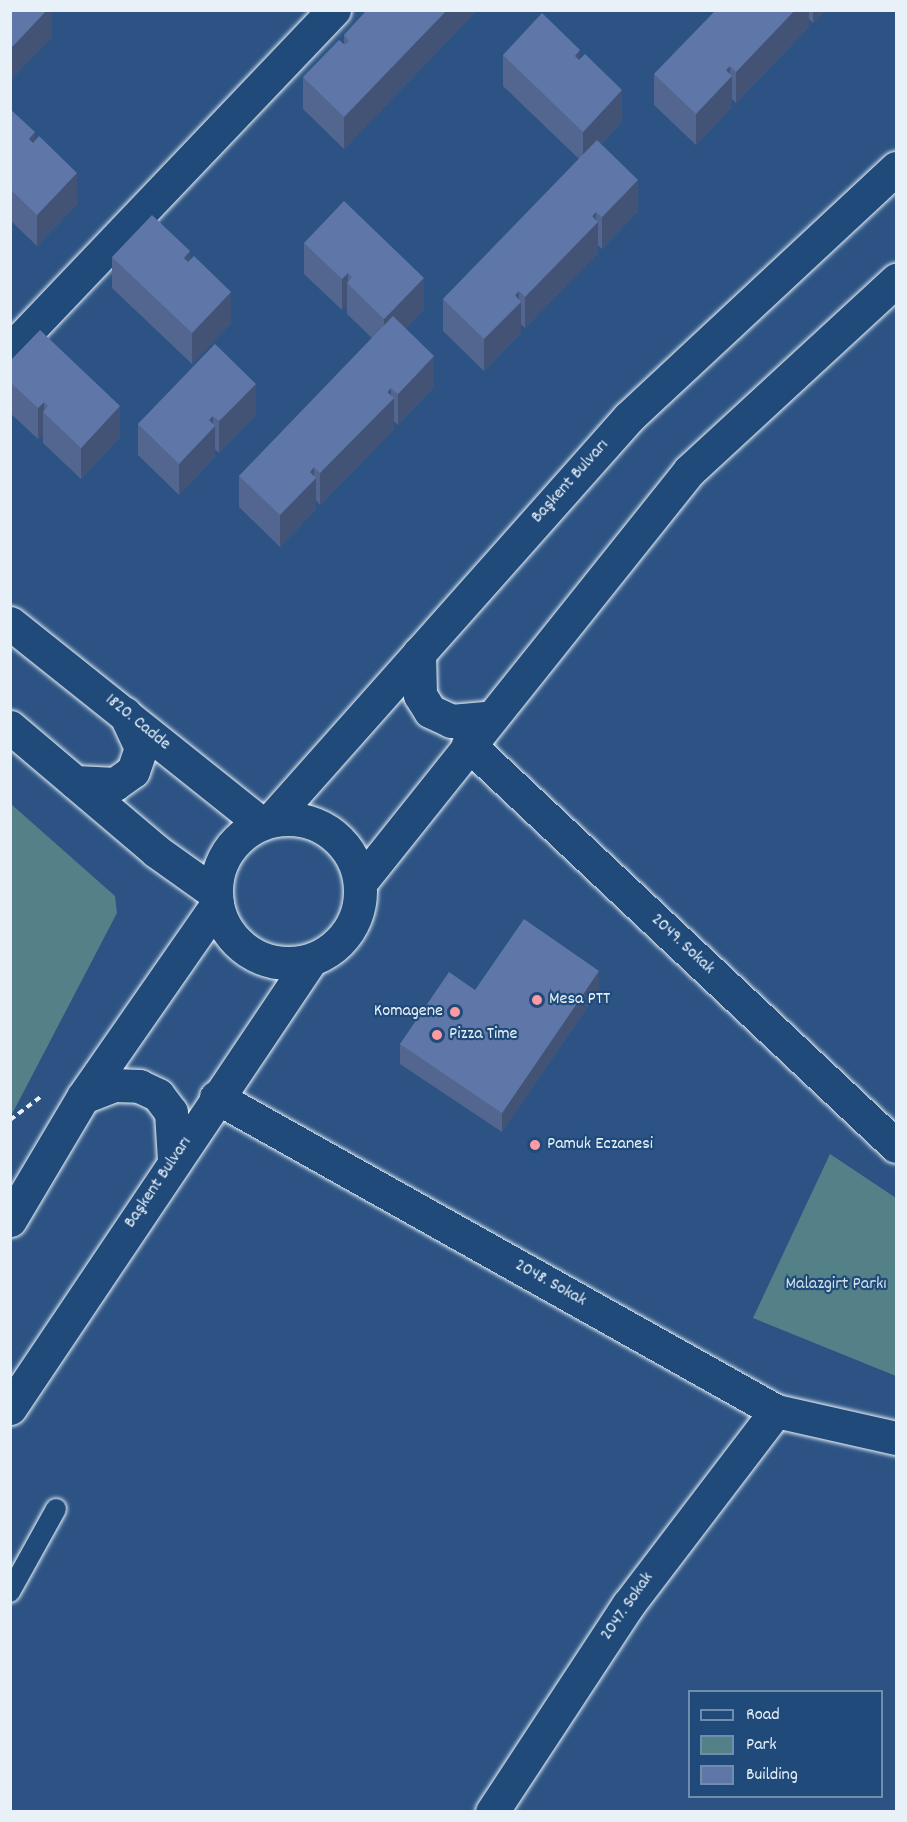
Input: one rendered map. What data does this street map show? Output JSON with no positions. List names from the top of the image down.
{
  "streets": {
    "main road": [
      "Başkent Bulvarı",
      "1820. Cadde",
      "2049. Sokak",
      "2048. Sokak",
      "2047. Sokak"
    ]
  },
  "crossings": [
    ["Başkent Bulvarı", "1820. Cadde"],
    ["Başkent Bulvarı", "2048. Sokak"],
    ["2048. Sokak", "2047. Sokak"]
  ],
  "parks": ["Malazgirt Parkı"],
  "places": [
    "Mesa PTT",
    "Komagene",
    "Pizza Time",
    "Pamuk Eczanesi"
  ],
  "legend": ["Road", "Park", "Building"]
}
